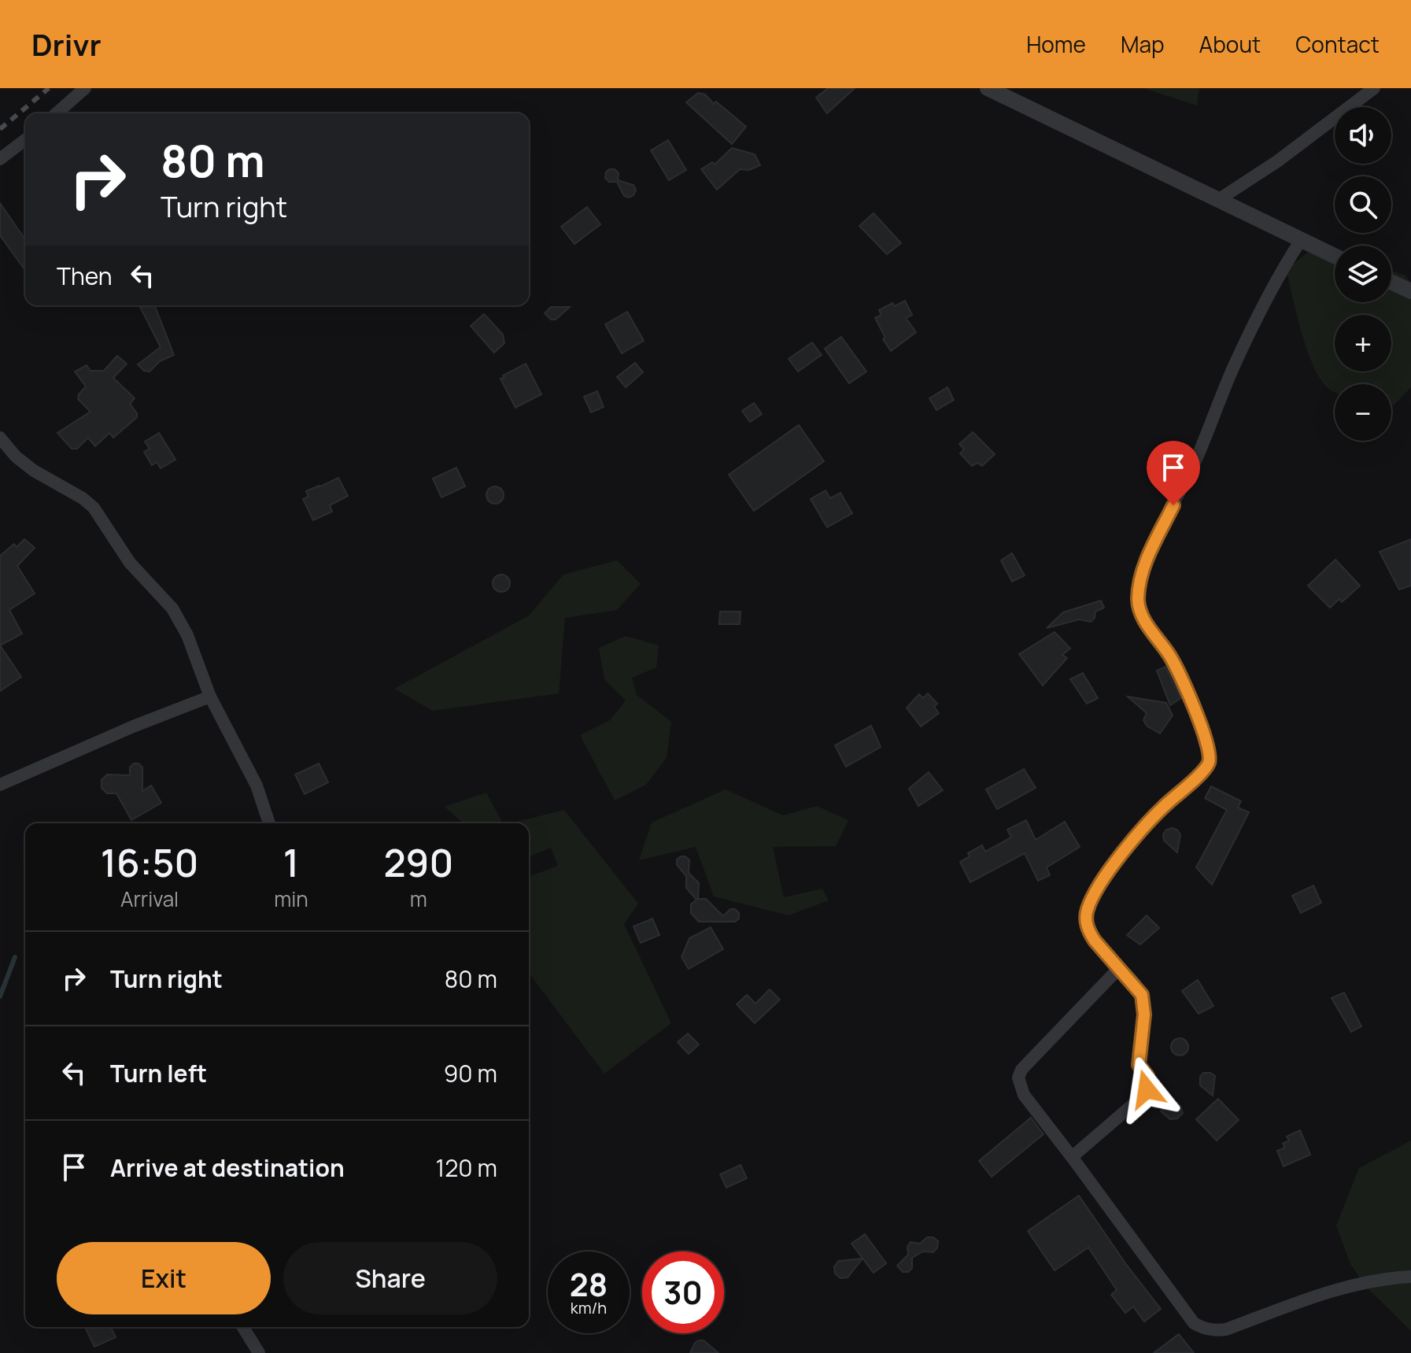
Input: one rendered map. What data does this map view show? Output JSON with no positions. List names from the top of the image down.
{
  "page": {
    "header": "Drivr",
    "nav": [
      "Home",
      "Map",
      "About",
      "Contact"
    ],
    "map_buttons": ["+", "−"],
    "turn": ["80 m", "Turn right"],
    "then": "Then",
    "eta": [
      "16:50",
      "Arrival",
      "1",
      "min",
      "290",
      "m"
    ],
    "list": [
      {
        "name": "Turn right",
        "value": "80 m"
      },
      {
        "name": "Turn left",
        "value": "90 m"
      },
      {
        "name": "Arrive at destination",
        "value": "120 m"
      }
    ],
    "buttons": ["Exit", "Share"],
    "speed": "28 km/h",
    "limit": "30"
  }
}
